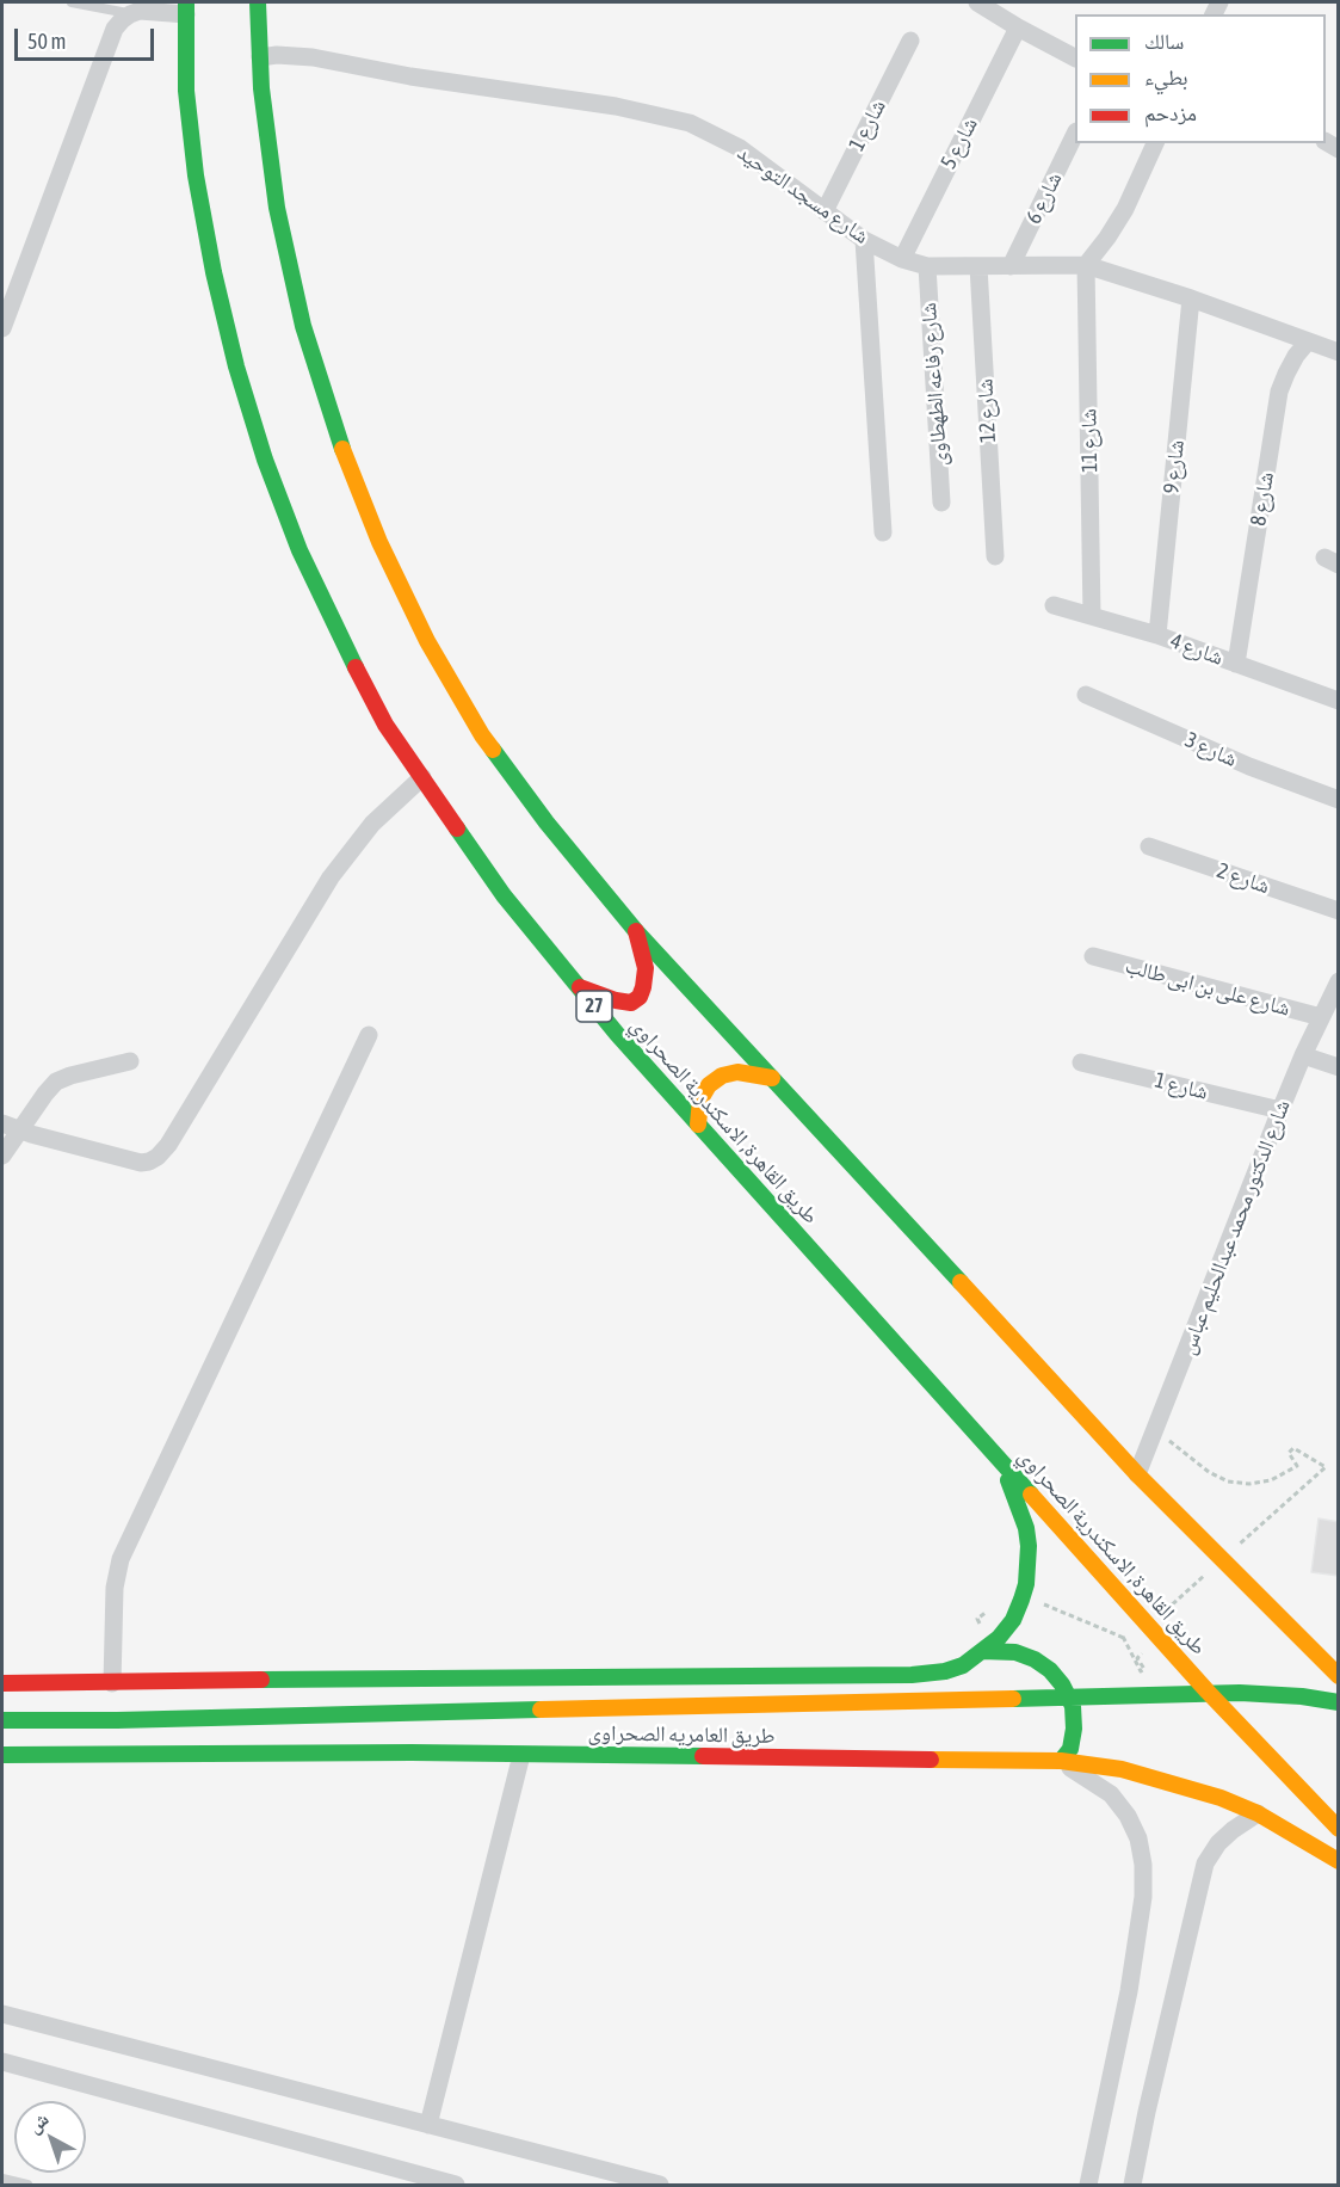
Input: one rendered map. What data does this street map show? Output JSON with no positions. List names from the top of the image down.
{
  "streets": {
    "highway": ["27", "طريق القاهرة, الاسكندرية الصحراوي", "طريق العامريه الصحراوى"],
    "street": [
      "شارع 1",
      "شارع 5",
      "شارع مسجد التوحيد",
      "شارع 6",
      "شارع رفاعه الطهطاوى",
      "شارع 12",
      "شارع 11",
      "شارع 9",
      "شارع 8",
      "شارع 4",
      "شارع 3",
      "شارع 2",
      "شارع على بن ابى طالب",
      "شارع الدكتور محمد عبدالحليم عباس"
    ]
  },
  "crossings": [
    ["شارع 1", "شارع مسجد التوحيد"],
    ["شارع 1", "شارع الدكتور محمد عبدالحليم عباس"],
    ["شارع 5", "شارع مسجد التوحيد"],
    ["شارع مسجد التوحيد", "شارع 6"],
    ["شارع مسجد التوحيد", "شارع رفاعه الطهطاوى"],
    ["شارع مسجد التوحيد", "شارع 12"],
    ["شارع مسجد التوحيد", "شارع 11"],
    ["شارع مسجد التوحيد", "شارع 9"],
    ["شارع مسجد التوحيد", "شارع 8"],
    ["شارع مسجد التوحيد", "27"],
    ["شارع 11", "شارع 4"],
    ["شارع 9", "شارع 4"],
    ["شارع 8", "شارع 4"],
    ["شارع على بن ابى طالب", "شارع الدكتور محمد عبدالحليم عباس"],
    ["27", "طريق القاهرة, الاسكندرية الصحراوي"],
    ["27", "شارع الدكتور محمد عبدالحليم عباس"]
  ],
  "legend": ["سالك", "بطيء", "مزدحم"],
  "scale_bar": "50 m",
  "north": "top left"
}
